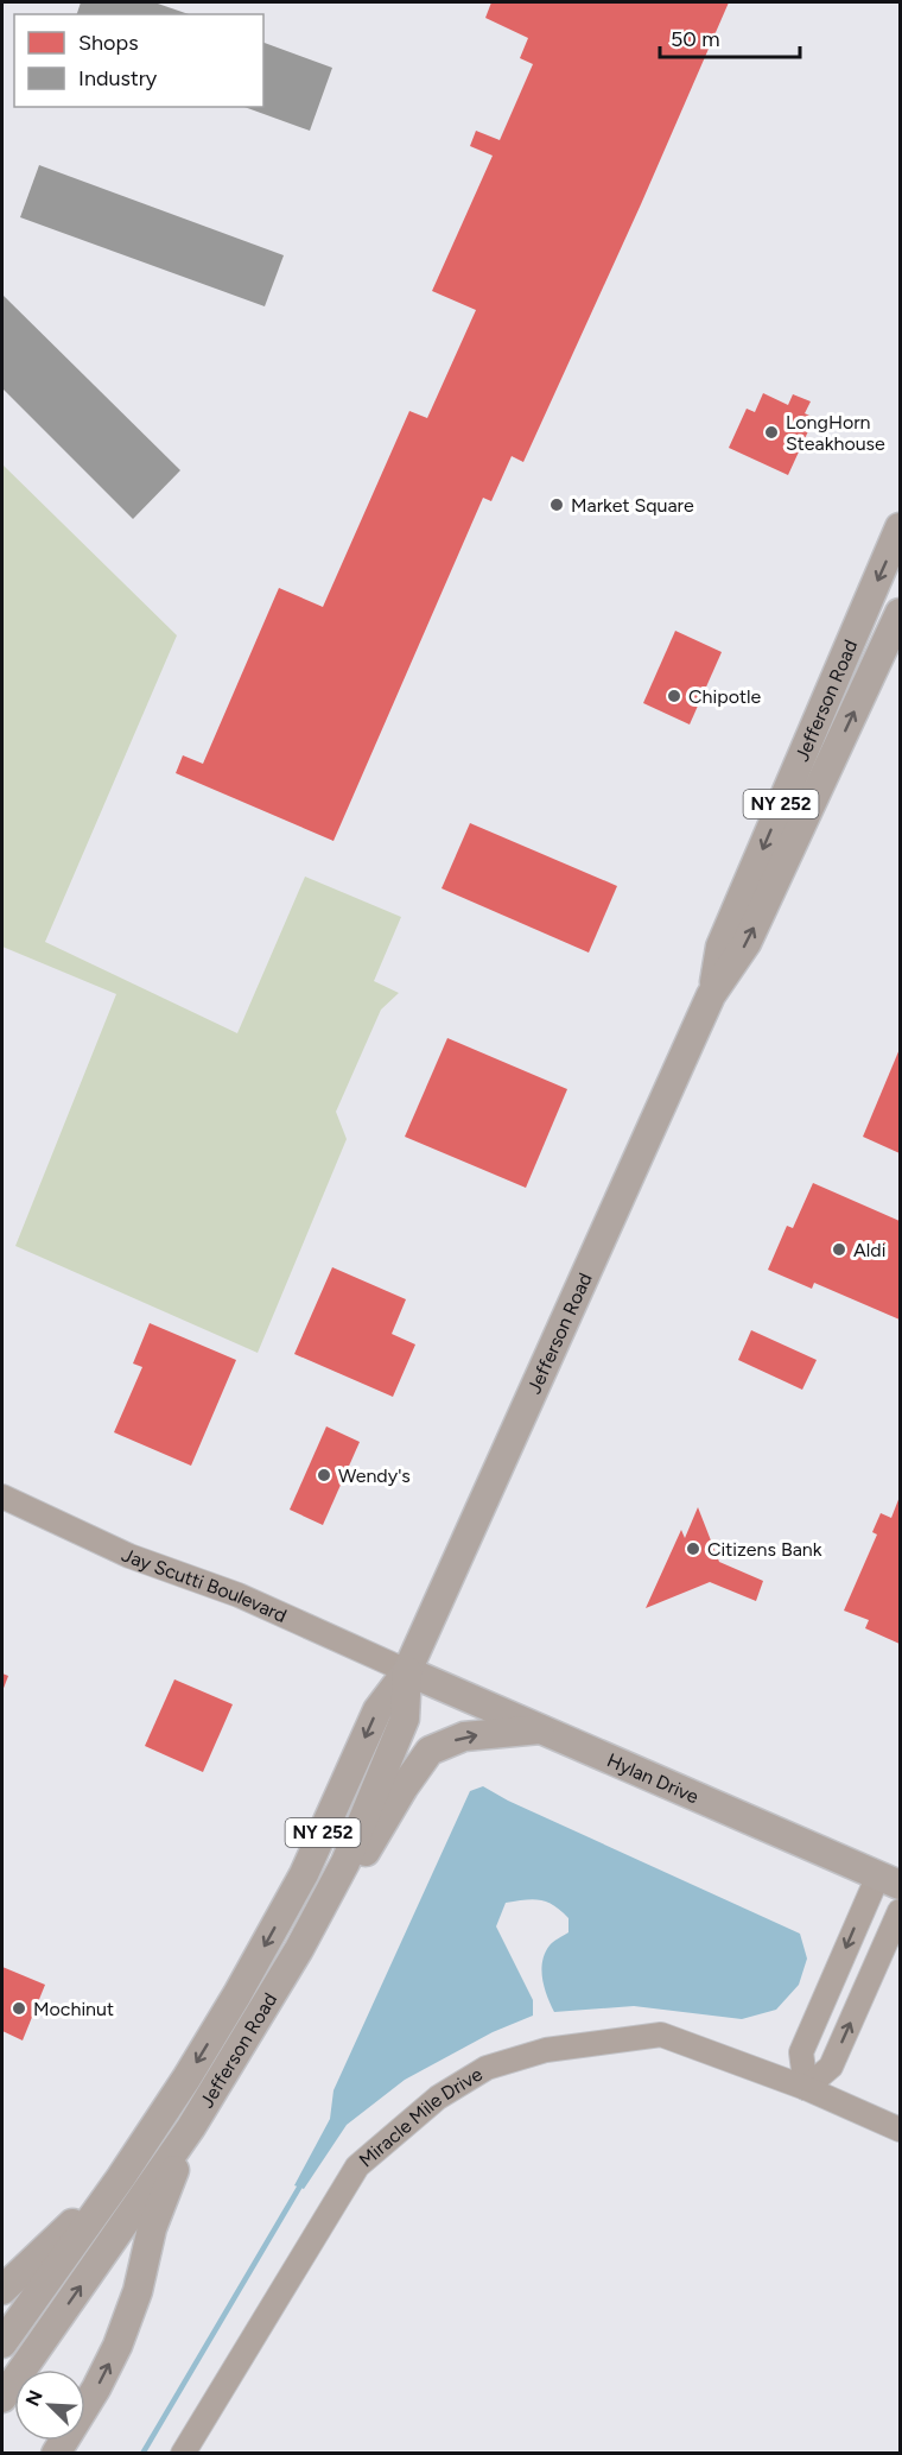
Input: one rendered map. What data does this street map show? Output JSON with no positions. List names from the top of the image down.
{
  "streets": {
    "main road": ["Jefferson Road", "NY 252", "Hylan Drive"],
    "street": ["Jay Scutti Boulevard", "Miracle Mile Drive"]
  },
  "crossings": [
    ["Jefferson Road", "Jay Scutti Boulevard"],
    ["Jefferson Road", "Hylan Drive"],
    ["Jay Scutti Boulevard", "Hylan Drive"]
  ],
  "places": [
    "LongHorn Steakhouse",
    "Market Square",
    "Chipotle",
    "Aldi",
    "Wendy's",
    "Citizens Bank",
    "Mochinut"
  ],
  "legend": ["Shops", "Industry"],
  "scale_bar": "50 m",
  "north": "top left"
}
